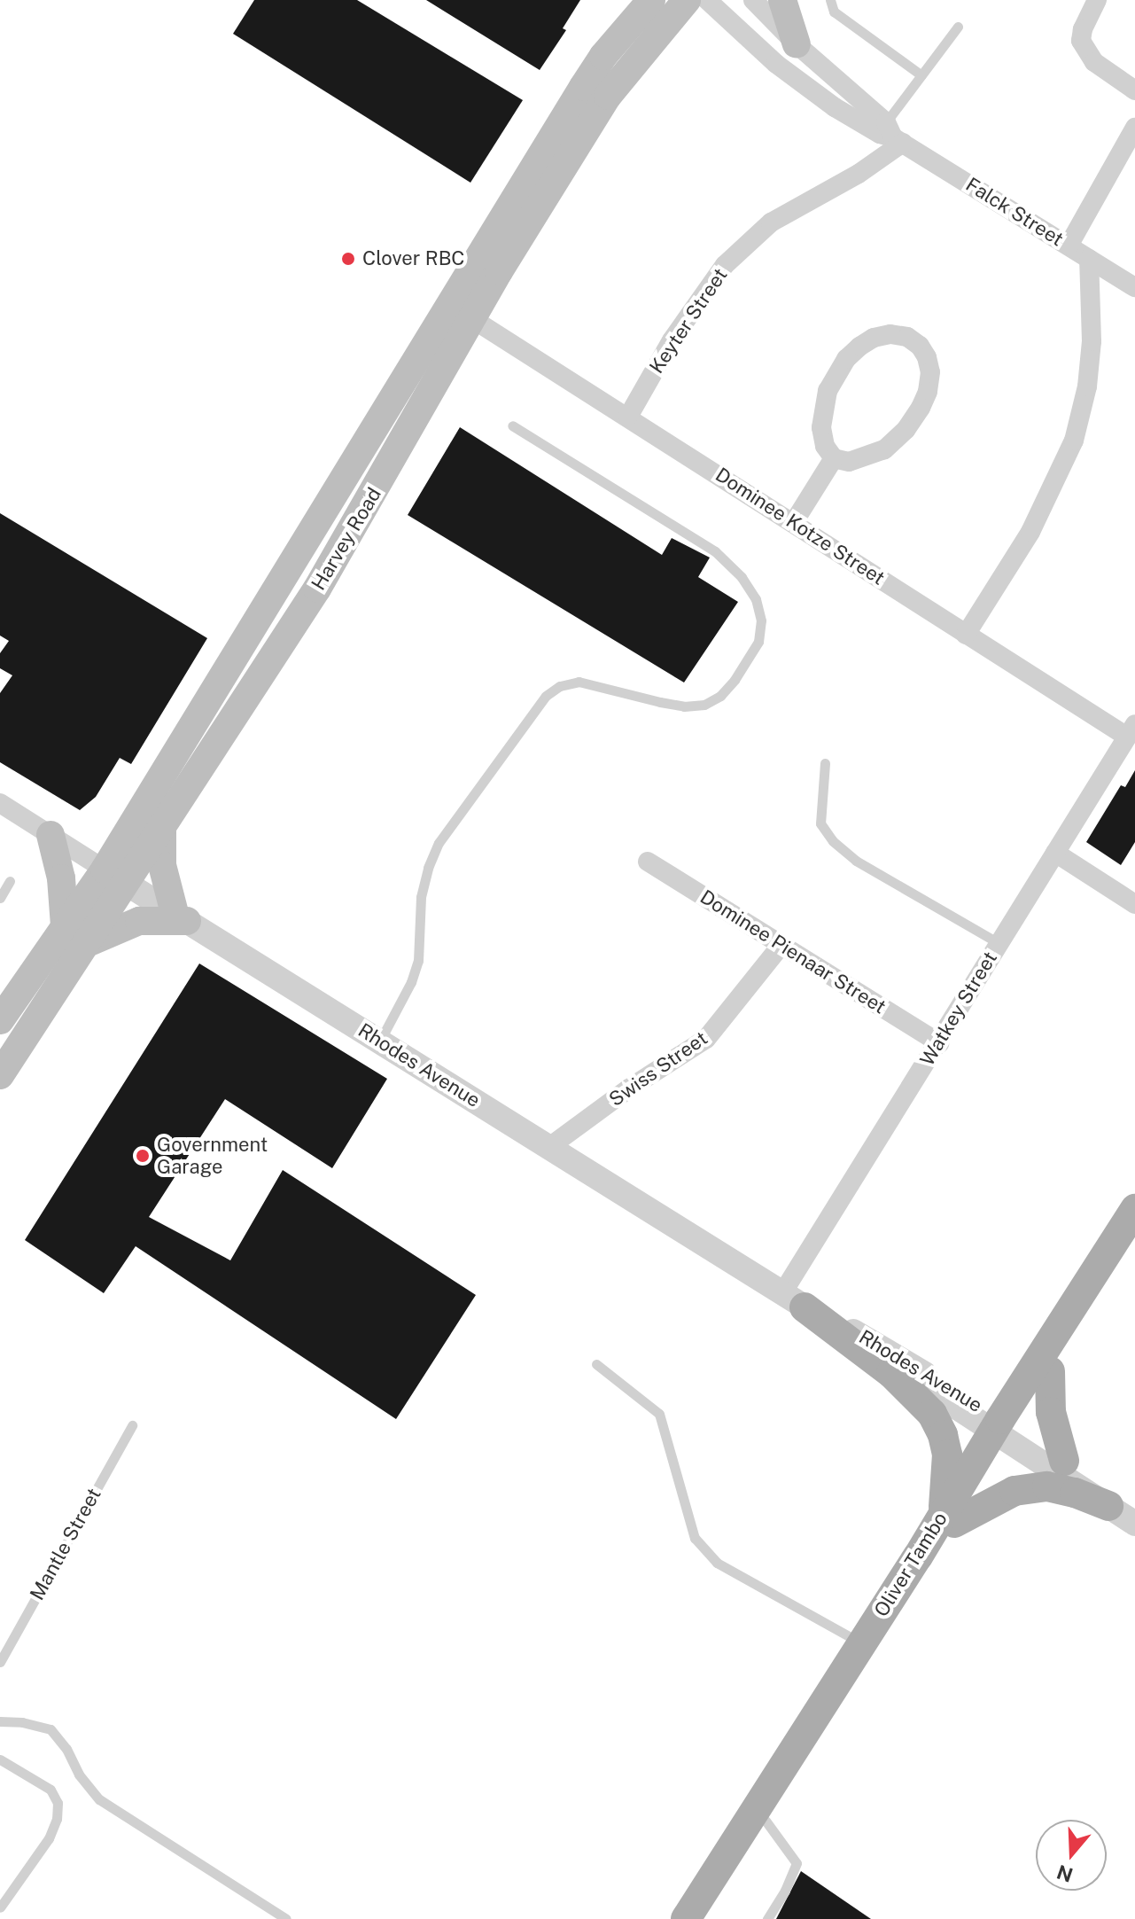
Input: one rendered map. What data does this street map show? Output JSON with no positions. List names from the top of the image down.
{
  "streets": {
    "main road": ["Harvey Road", "Oliver Tambo"],
    "street": [
      "Falck Street",
      "Keyter Street",
      "Dominee Kotze Street",
      "Dominee Pienaar Street",
      "Watkey Street",
      "Rhodes Avenue",
      "Swiss Street"
    ],
    "lane": ["Mantle Street"]
  },
  "crossings": [
    ["Falck Street", "Keyter Street"],
    ["Keyter Street", "Dominee Kotze Street"],
    ["Dominee Kotze Street", "Harvey Road"],
    ["Dominee Kotze Street", "Watkey Street"],
    ["Harvey Road", "Rhodes Avenue"],
    ["Dominee Pienaar Street", "Watkey Street"],
    ["Dominee Pienaar Street", "Swiss Street"],
    ["Watkey Street", "Rhodes Avenue"],
    ["Rhodes Avenue", "Swiss Street"],
    ["Rhodes Avenue", "Oliver Tambo"]
  ],
  "places": ["Clover RBC", "Government Garage"],
  "north": "bottom"
}
